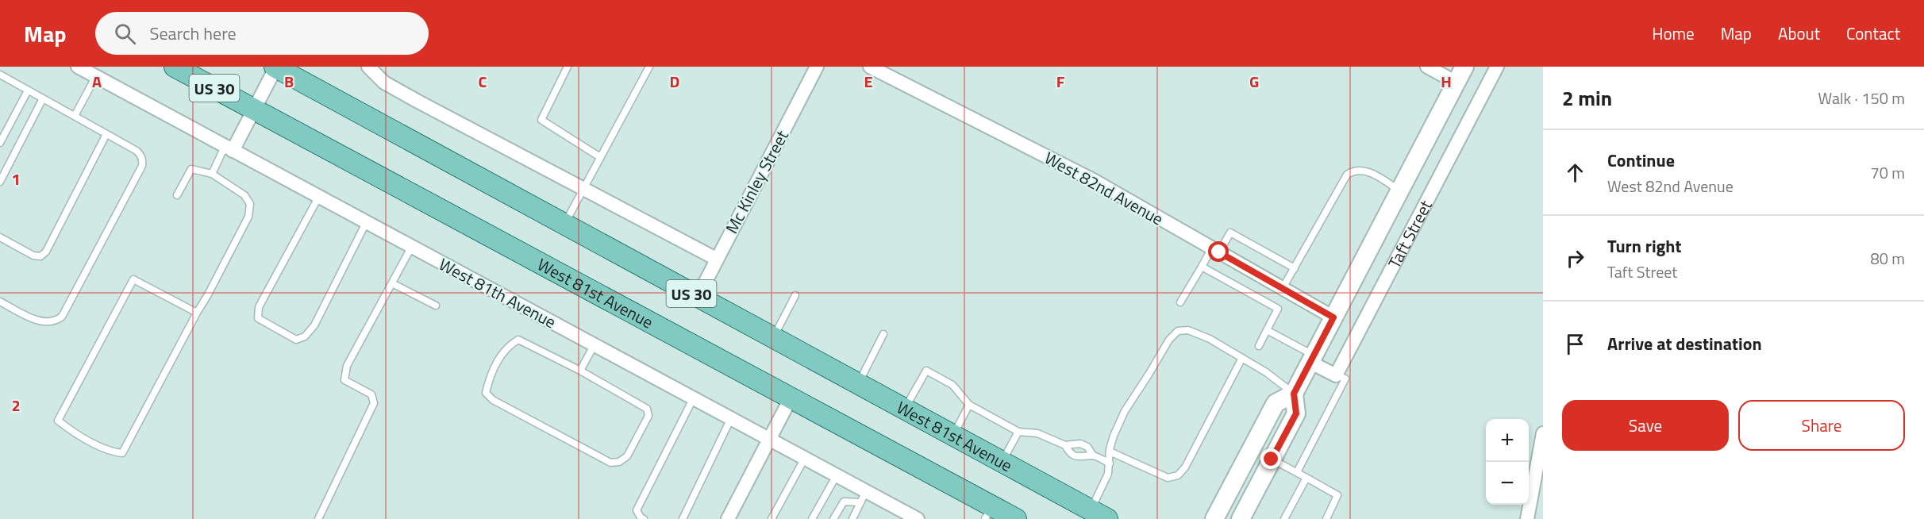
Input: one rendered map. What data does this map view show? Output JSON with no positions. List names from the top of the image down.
{
  "streets": {
    "main road": ["US 30", "Taft Street", "West 81st Avenue"],
    "street": ["Mc Kinley Street", "West 82nd Avenue", "West 81th Avenue"]
  },
  "crossings": [
    ["Mc Kinley Street", "West 81st Avenue"],
    ["West 82nd Avenue", "Taft Street"]
  ],
  "page": {
    "header": "Map",
    "search": "Search here",
    "nav": [
      "Home",
      "Map",
      "About",
      "Contact"
    ],
    "heading": ["2 min", "Walk · 150 m"],
    "list": [
      ["Continue", "West 82nd Avenue", "70 m"],
      ["Turn right", "Taft Street", "80 m"],
      "Arrive at destination"
    ],
    "buttons": ["Save", "Share"],
    "map_buttons": ["+", "−"]
  },
  "grid": {
    "columns": [
      "A",
      "B",
      "C",
      "D",
      "E",
      "F",
      "G",
      "H"
    ],
    "rows": ["1", "2"]
  }
}
